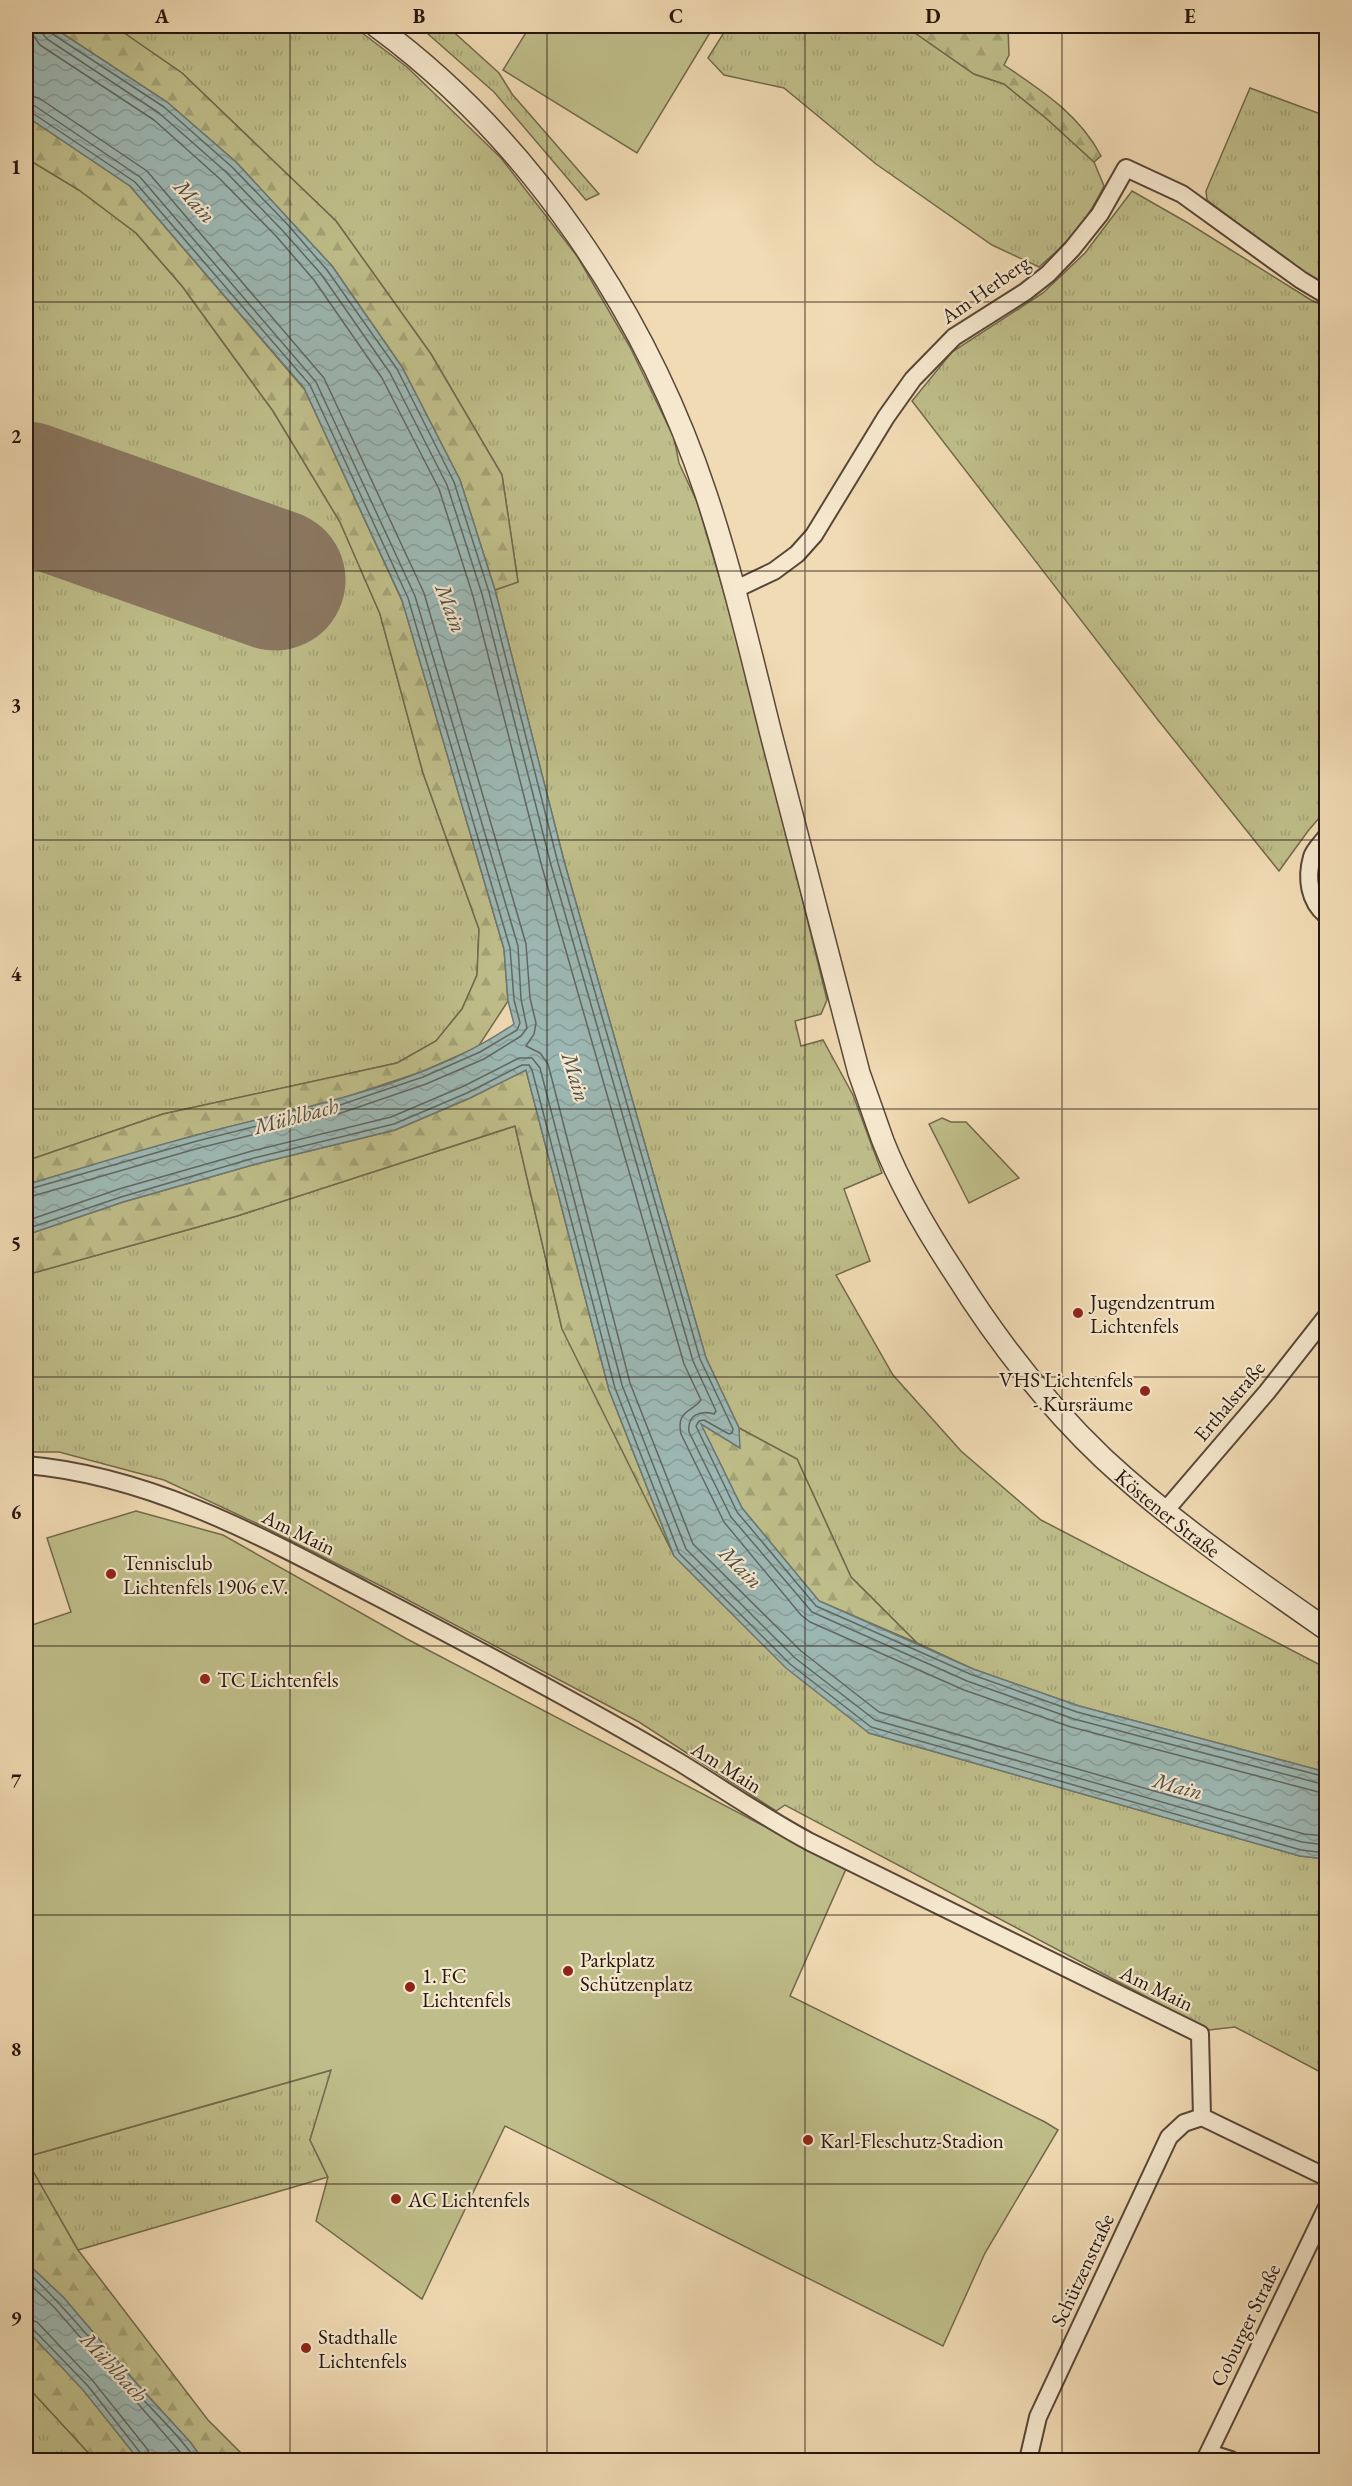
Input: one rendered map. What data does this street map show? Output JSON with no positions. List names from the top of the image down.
{
  "streets": {
    "street": [
      "Am Herberg",
      "Erthalstraße",
      "Köstener Straße",
      "Am Main",
      "Schützenstraße",
      "Coburger Straße"
    ]
  },
  "crossings": [
    ["Am Herberg", "Köstener Straße"],
    ["Erthalstraße", "Köstener Straße"],
    ["Am Main", "Schützenstraße"]
  ],
  "water": ["Main", "Mühlbach"],
  "places": [
    "Jugendzentrum Lichtenfels",
    "VHS Lichtenfels - Kursräume",
    "Tennisclub Lichtenfels 1906 e.V.",
    "TC Lichtenfels",
    "Parkplatz Schützenplatz",
    "1. FC Lichtenfels",
    "Karl-Fleschutz-Stadion",
    "AC Lichtenfels",
    "Stadthalle Lichtenfels"
  ],
  "grid": {
    "columns": [
      "A",
      "B",
      "C",
      "D",
      "E"
    ],
    "rows": [
      "1",
      "2",
      "3",
      "4",
      "5",
      "6",
      "7",
      "8",
      "9"
    ]
  }
}
